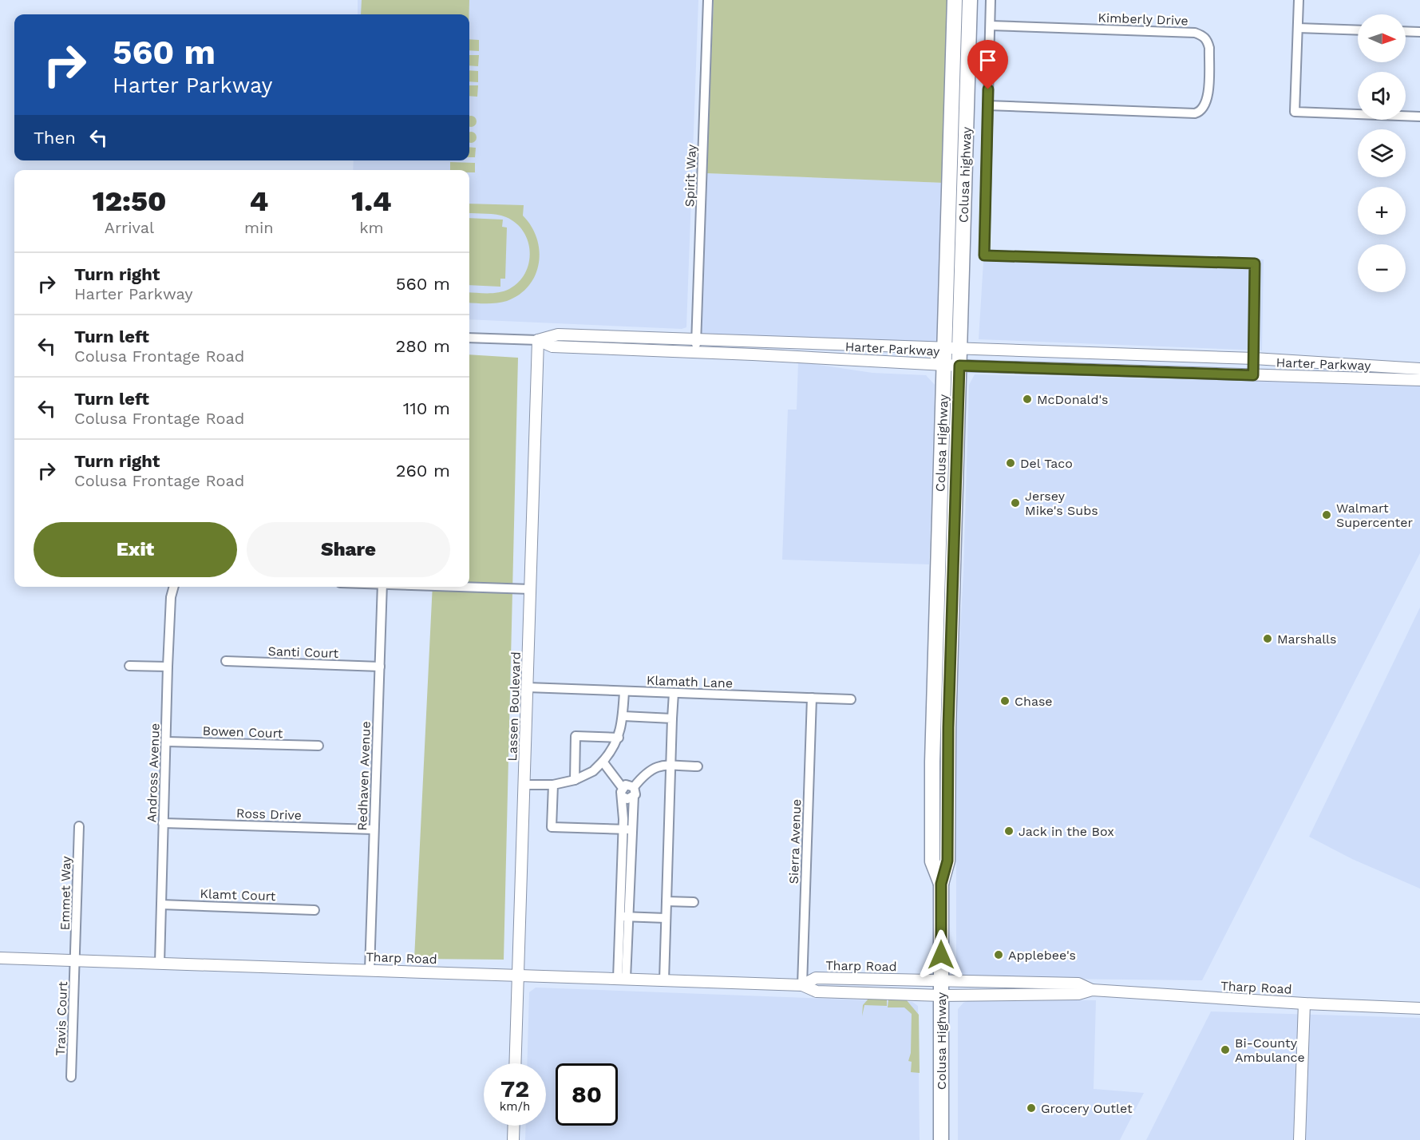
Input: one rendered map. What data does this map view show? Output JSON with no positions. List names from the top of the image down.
{
  "streets": {
    "highway": ["Colusa highway", "Colusa Highway"],
    "street": [
      "Kimberly Drive",
      "Spirit Way",
      "Harter Parkway",
      "Santi Court",
      "Klamath Lane",
      "Lassen Boulevard",
      "Bowen Court",
      "Andross Avenue",
      "Redhaven Avenue",
      "Ross Drive",
      "Sierra Avenue",
      "Emmet Way",
      "Klamt Court",
      "Tharp Road",
      "Travis Court"
    ]
  },
  "crossings": [
    ["Colusa highway", "Harter Parkway"],
    ["Colusa highway", "Colusa Highway"],
    ["Spirit Way", "Harter Parkway"],
    ["Harter Parkway", "Colusa Highway"],
    ["Harter Parkway", "Lassen Boulevard"],
    ["Colusa Highway", "Tharp Road"],
    ["Santi Court", "Redhaven Avenue"],
    ["Klamath Lane", "Lassen Boulevard"],
    ["Klamath Lane", "Sierra Avenue"],
    ["Lassen Boulevard", "Tharp Road"],
    ["Bowen Court", "Andross Avenue"],
    ["Andross Avenue", "Ross Drive"],
    ["Andross Avenue", "Klamt Court"],
    ["Andross Avenue", "Tharp Road"],
    ["Redhaven Avenue", "Ross Drive"],
    ["Redhaven Avenue", "Tharp Road"],
    ["Sierra Avenue", "Tharp Road"],
    ["Emmet Way", "Tharp Road"],
    ["Emmet Way", "Travis Court"],
    ["Tharp Road", "Travis Court"]
  ],
  "places": [
    "McDonald's",
    "Del Taco",
    "Jersey Mike's Subs",
    "Walmart Supercenter",
    "Marshalls",
    "Chase",
    "Jack in the Box",
    "Applebee's",
    "Bi-County Ambulance",
    "Grocery Outlet"
  ],
  "north": "right",
  "page": {
    "map_buttons": ["+", "−"],
    "turn": ["560 m", "Harter Parkway"],
    "then": "Then",
    "eta": [
      "12:50",
      "Arrival",
      "4",
      "min",
      "1.4",
      "km"
    ],
    "list": [
      {
        "name": "Turn right",
        "note": "Harter Parkway",
        "value": "560 m"
      },
      {
        "name": "Turn left",
        "note": "Colusa Frontage Road",
        "value": "280 m"
      },
      {
        "name": "Turn left",
        "note": "Colusa Frontage Road",
        "value": "110 m"
      },
      {
        "name": "Turn right",
        "note": "Colusa Frontage Road",
        "value": "260 m"
      }
    ],
    "buttons": ["Exit", "Share"],
    "speed": "72 km/h",
    "limit": "80"
  }
}
